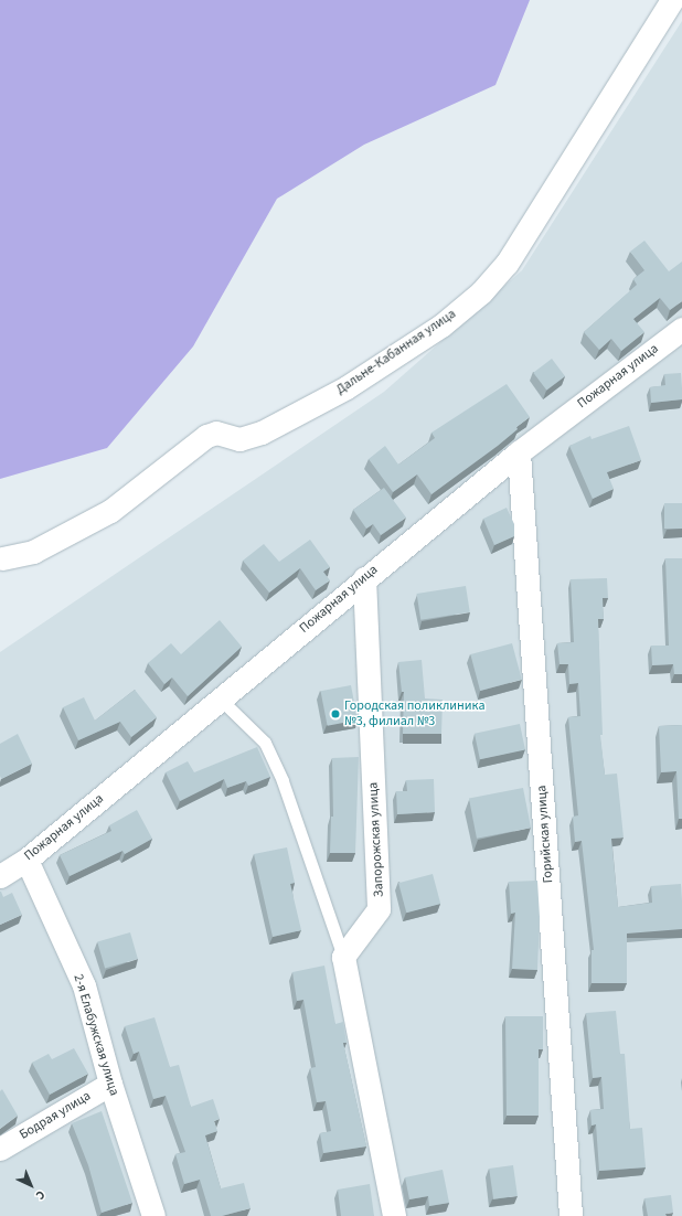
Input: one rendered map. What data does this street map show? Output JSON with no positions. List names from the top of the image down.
{
  "streets": {
    "street": [
      "Дальне-Кабанная улица",
      "Пожарная улица",
      "Горийская улица",
      "Запорожская улица",
      "2-я Елабужская улица",
      "Бодрая улица"
    ]
  },
  "crossings": [
    ["Пожарная улица", "Горийская улица"],
    ["Пожарная улица", "Запорожская улица"],
    ["Пожарная улица", "2-я Елабужская улица"],
    ["2-я Елабужская улица", "Бодрая улица"]
  ],
  "places": ["Городская поликлиника №3, филиал №3"],
  "north": "bottom right"
}
